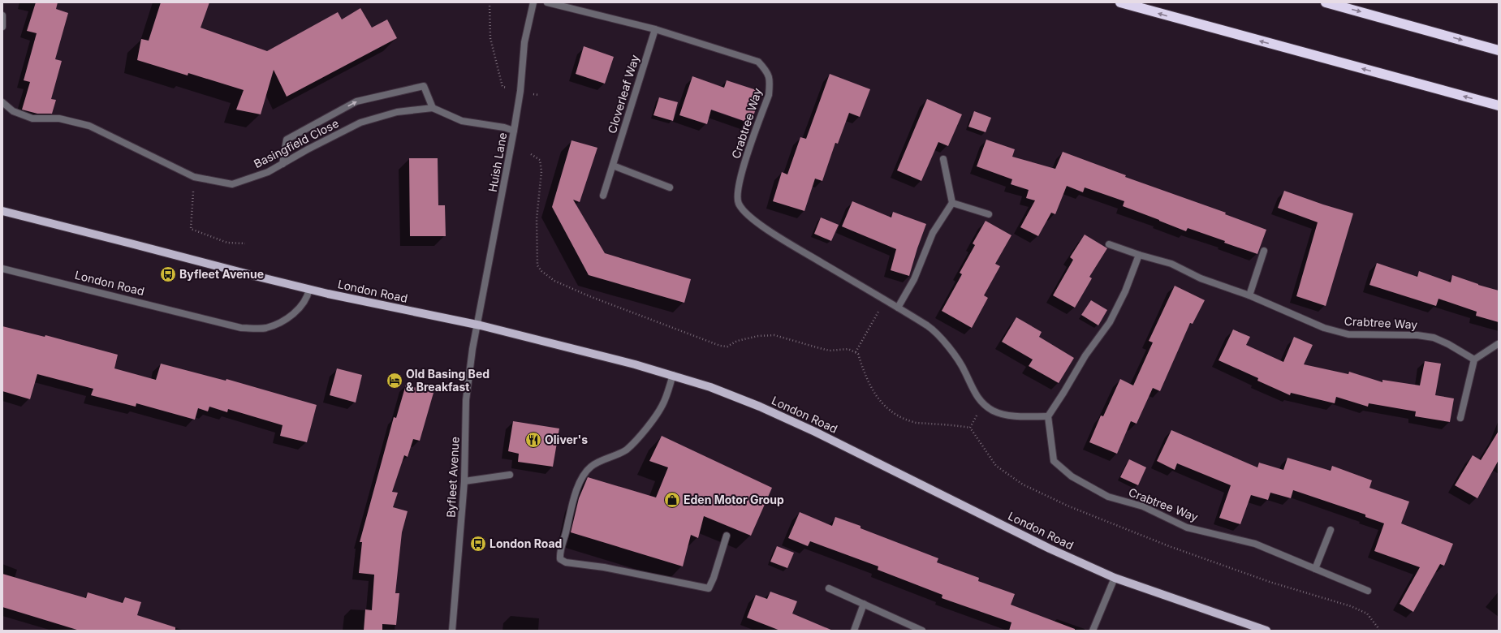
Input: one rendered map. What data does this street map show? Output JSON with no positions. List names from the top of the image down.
{
  "streets": {
    "main road": ["London Road"],
    "street": [
      "Cloverleaf Way",
      "Crabtree Way",
      "Basingfield Close",
      "Huish Lane",
      "Byfleet Avenue"
    ]
  },
  "crossings": [
    ["Cloverleaf Way", "Crabtree Way"],
    ["Huish Lane", "London Road"],
    ["Huish Lane", "Byfleet Avenue"],
    ["London Road", "Byfleet Avenue"]
  ],
  "places": {
    "bus stop": ["Byfleet Avenue", "London Road"],
    "hotel": ["Old Basing Bed & Breakfast"],
    "restaurant": ["Oliver's"],
    "shop": ["Eden Motor Group"]
  }
}
